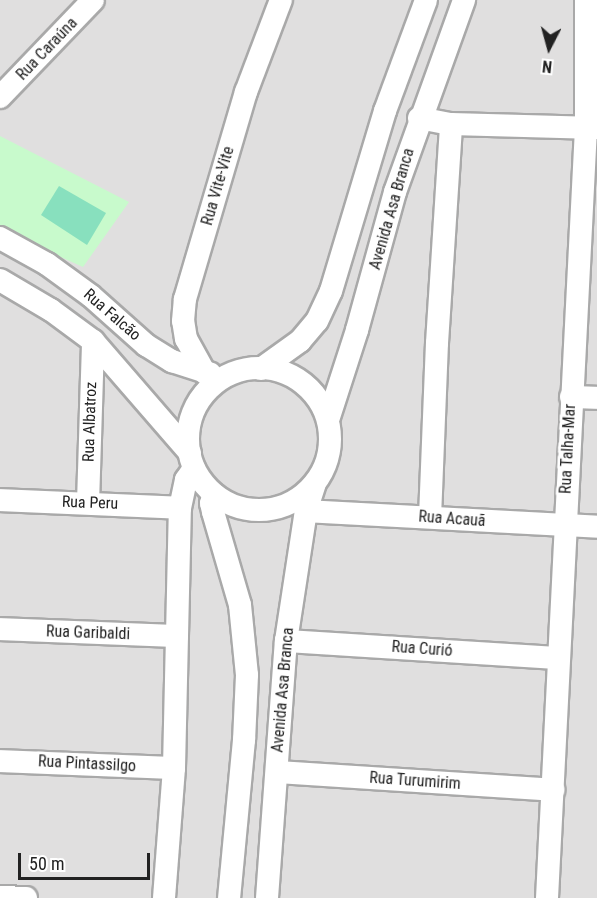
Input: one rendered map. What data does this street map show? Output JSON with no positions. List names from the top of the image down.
{
  "streets": {
    "street": [
      "Rua Caraúna",
      "Rua Vite-Vite",
      "Avenida Asa Branca",
      "Rua Falcão",
      "Rua Albatroz",
      "Rua Talha-Mar",
      "Rua Peru",
      "Rua Acauã",
      "Rua Garibaldi",
      "Rua Curió",
      "Rua Pintassilgo",
      "Rua Turumirim"
    ]
  },
  "crossings": [
    ["Rua Vite-Vite", "Rua Falcão"],
    ["Avenida Asa Branca", "Rua Falcão"],
    ["Avenida Asa Branca", "Rua Acauã"],
    ["Avenida Asa Branca", "Rua Curió"],
    ["Avenida Asa Branca", "Rua Turumirim"],
    ["Rua Falcão", "Rua Albatroz"],
    ["Rua Albatroz", "Rua Peru"],
    ["Rua Talha-Mar", "Rua Acauã"],
    ["Rua Talha-Mar", "Rua Curió"],
    ["Rua Talha-Mar", "Rua Turumirim"]
  ],
  "scale_bar": "50 m",
  "north": "bottom"
}
